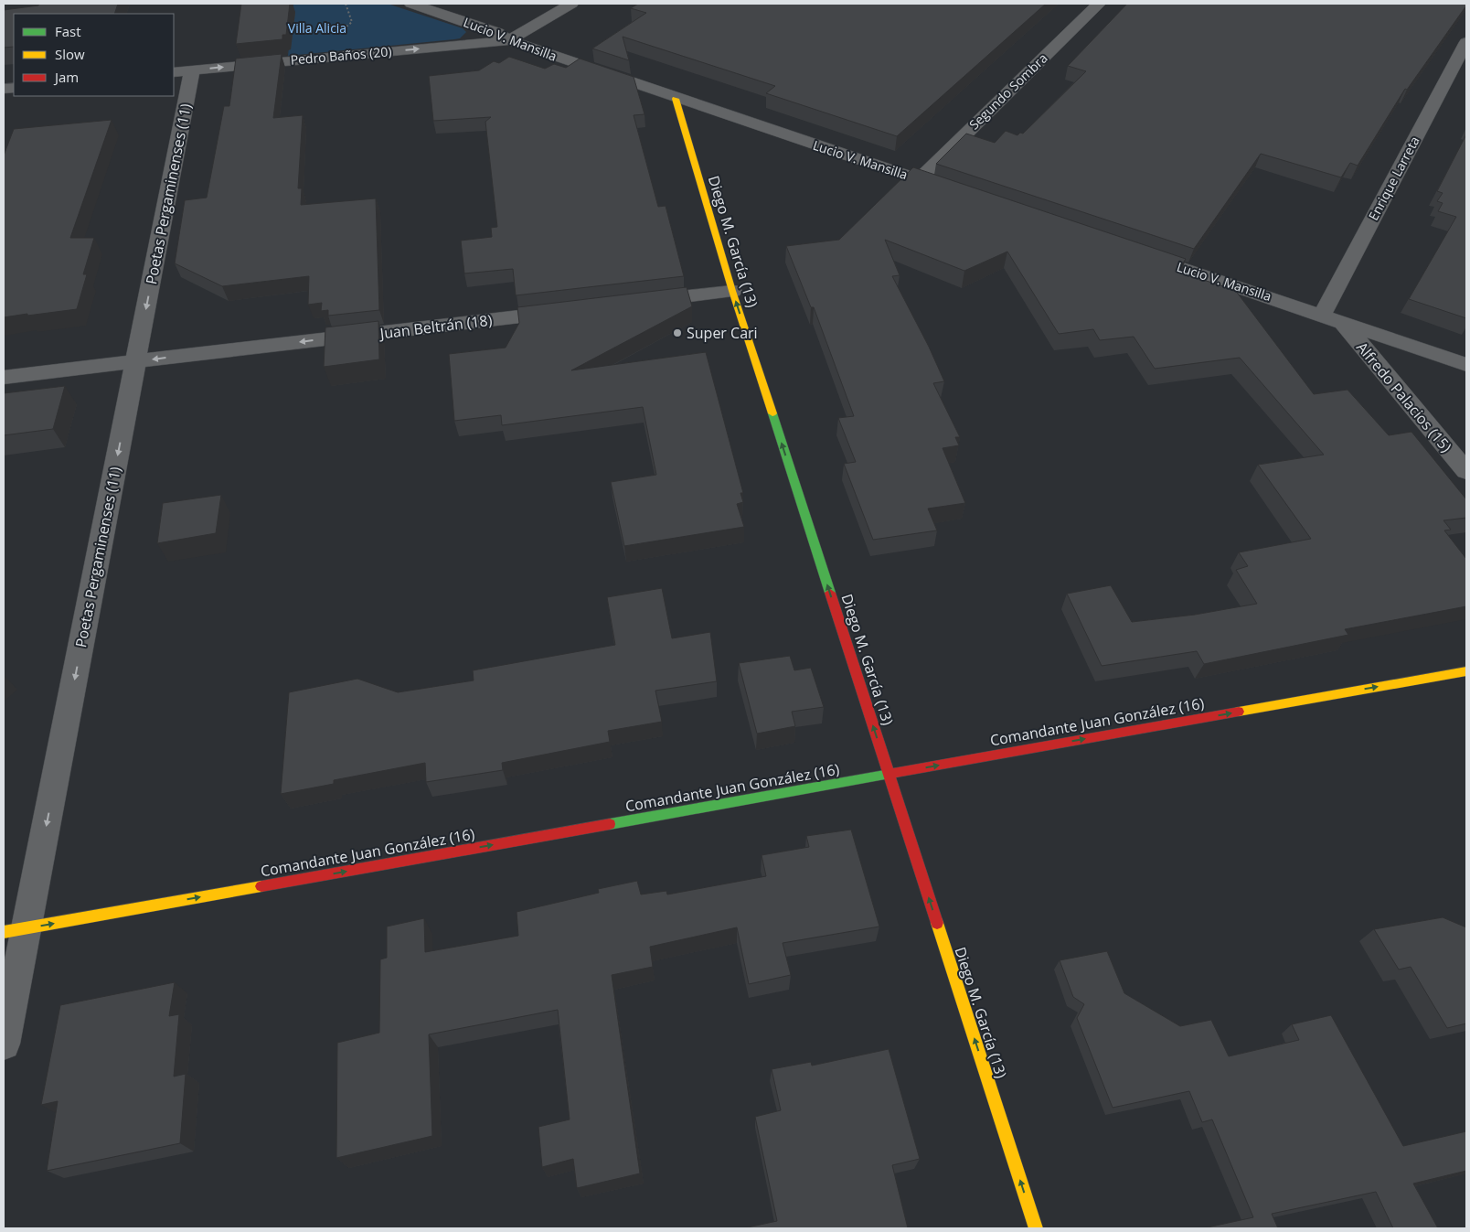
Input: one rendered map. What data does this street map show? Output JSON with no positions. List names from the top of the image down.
{
  "streets": {
    "street": [
      "Lucio V. Mansilla",
      "Pedro Baños (20)",
      "Segundo Sombra",
      "Enrique Larreta",
      "Poetas Pergaminenses (11)",
      "Diego M. García (13)",
      "Juan Beltrán (18)",
      "Alfredo Palacios (15)",
      "Comandante Juan González (16)"
    ]
  },
  "crossings": [
    ["Lucio V. Mansilla", "Pedro Baños (20)"],
    ["Lucio V. Mansilla", "Segundo Sombra"],
    ["Lucio V. Mansilla", "Enrique Larreta"],
    ["Lucio V. Mansilla", "Diego M. García (13)"],
    ["Lucio V. Mansilla", "Alfredo Palacios (15)"],
    ["Pedro Baños (20)", "Poetas Pergaminenses (11)"],
    ["Poetas Pergaminenses (11)", "Juan Beltrán (18)"],
    ["Poetas Pergaminenses (11)", "Comandante Juan González (16)"],
    ["Diego M. García (13)", "Comandante Juan González (16)"]
  ],
  "one_way": [
    "Pedro Baños (20)",
    "Poetas Pergaminenses (11)",
    "Diego M. García (13)",
    "Juan Beltrán (18)",
    "Comandante Juan González (16)"
  ],
  "parks": ["Villa Alicia"],
  "places": ["Super Cari"],
  "legend": ["Fast", "Slow", "Jam"]
}
